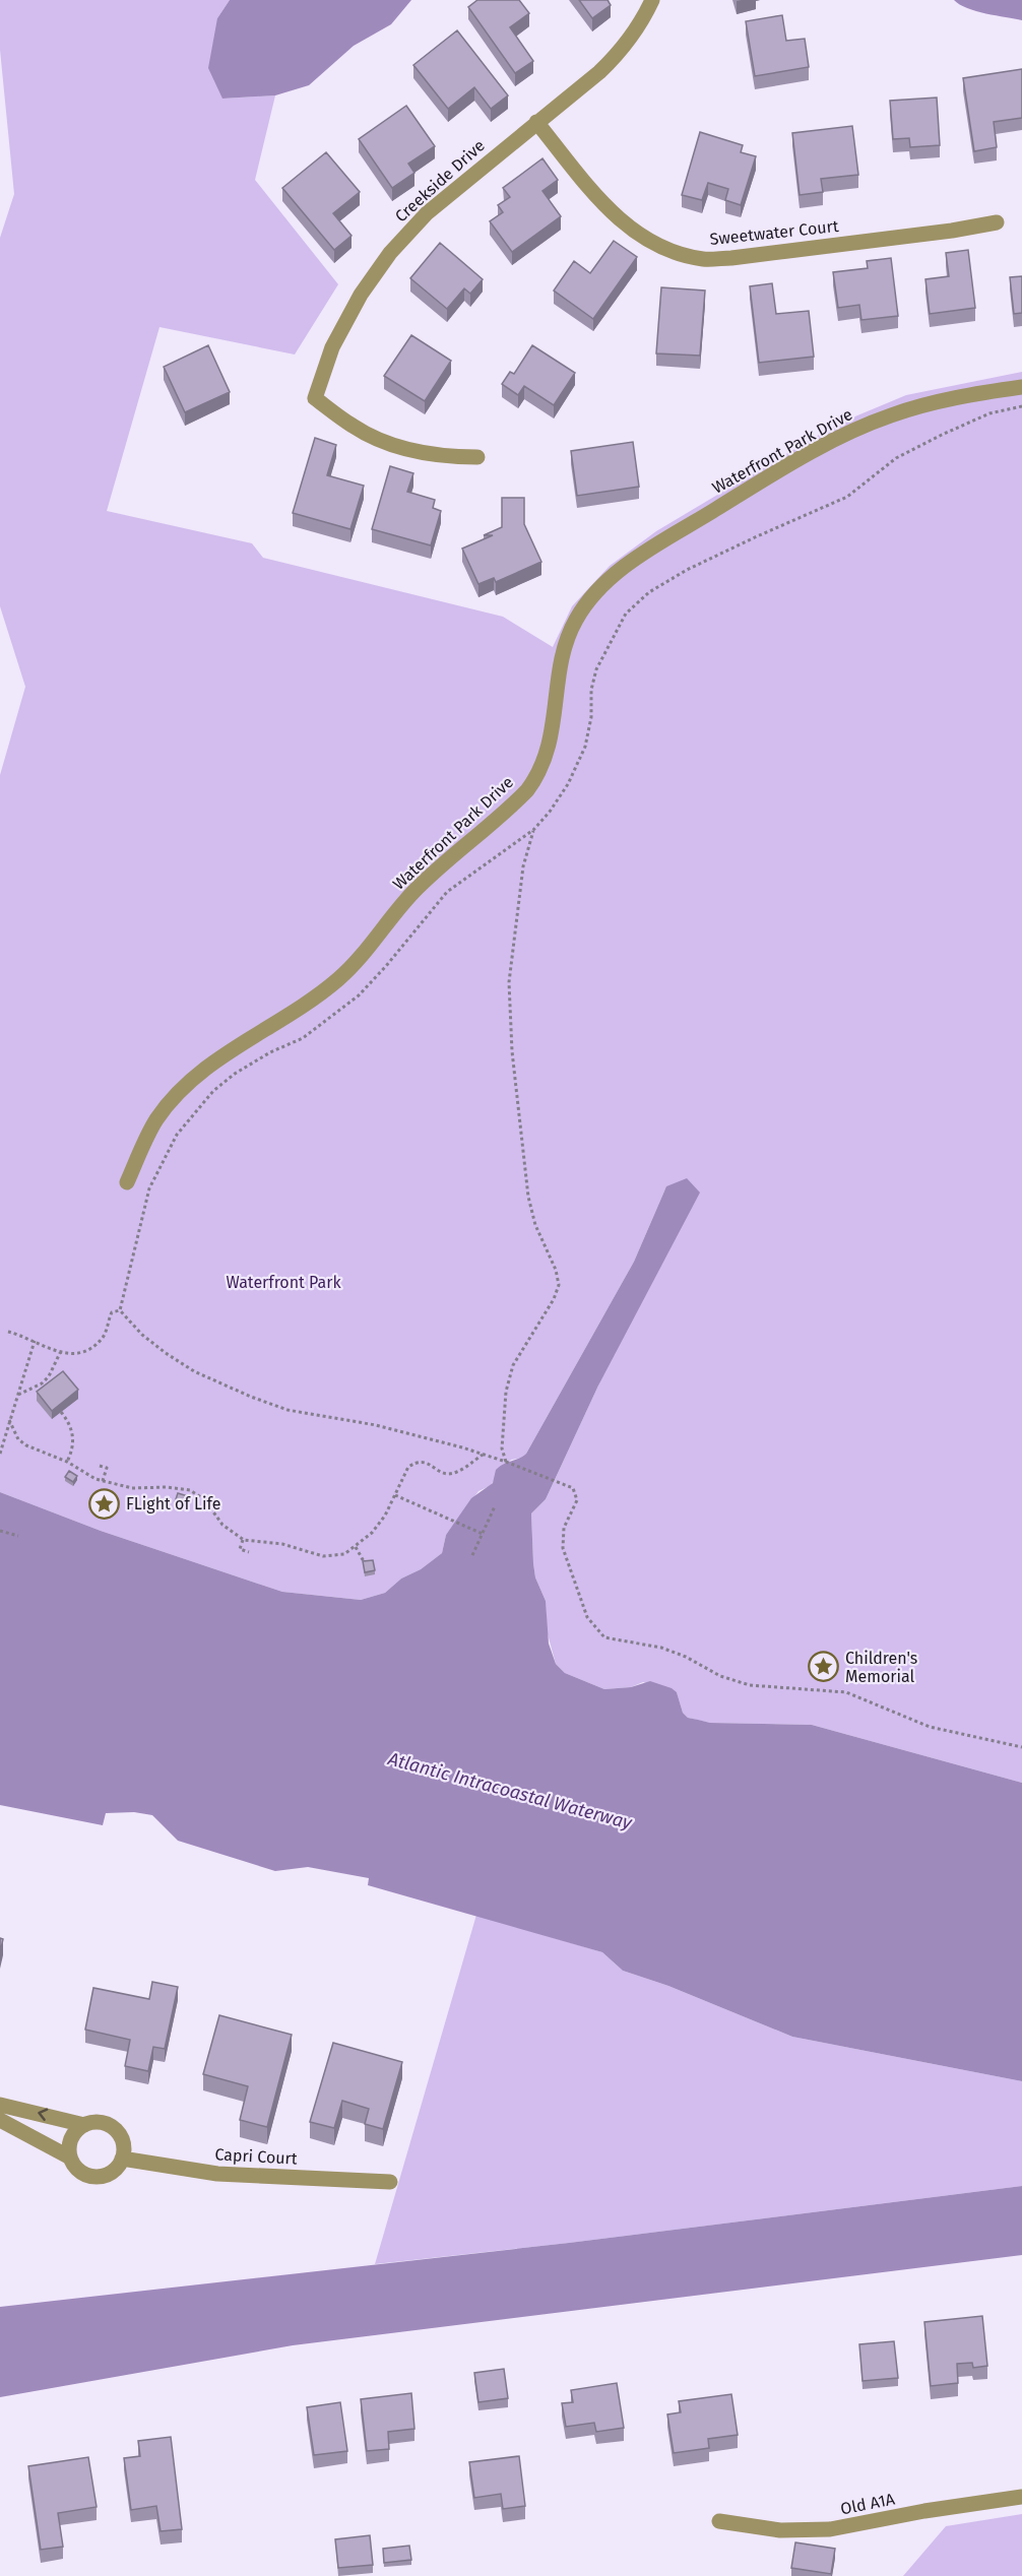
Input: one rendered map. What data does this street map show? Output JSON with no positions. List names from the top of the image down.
{
  "streets": {
    "street": [
      "Creekside Drive",
      "Sweetwater Court",
      "Waterfront Park Drive",
      "Capri Court",
      "Old A1A"
    ]
  },
  "crossings": [
    ["Creekside Drive", "Sweetwater Court"]
  ],
  "water": ["Atlantic Intracoastal Waterway"],
  "parks": ["Waterfront Park"],
  "places": {
    "place": ["FLight of Life", "Children's Memorial"]
  }
}
